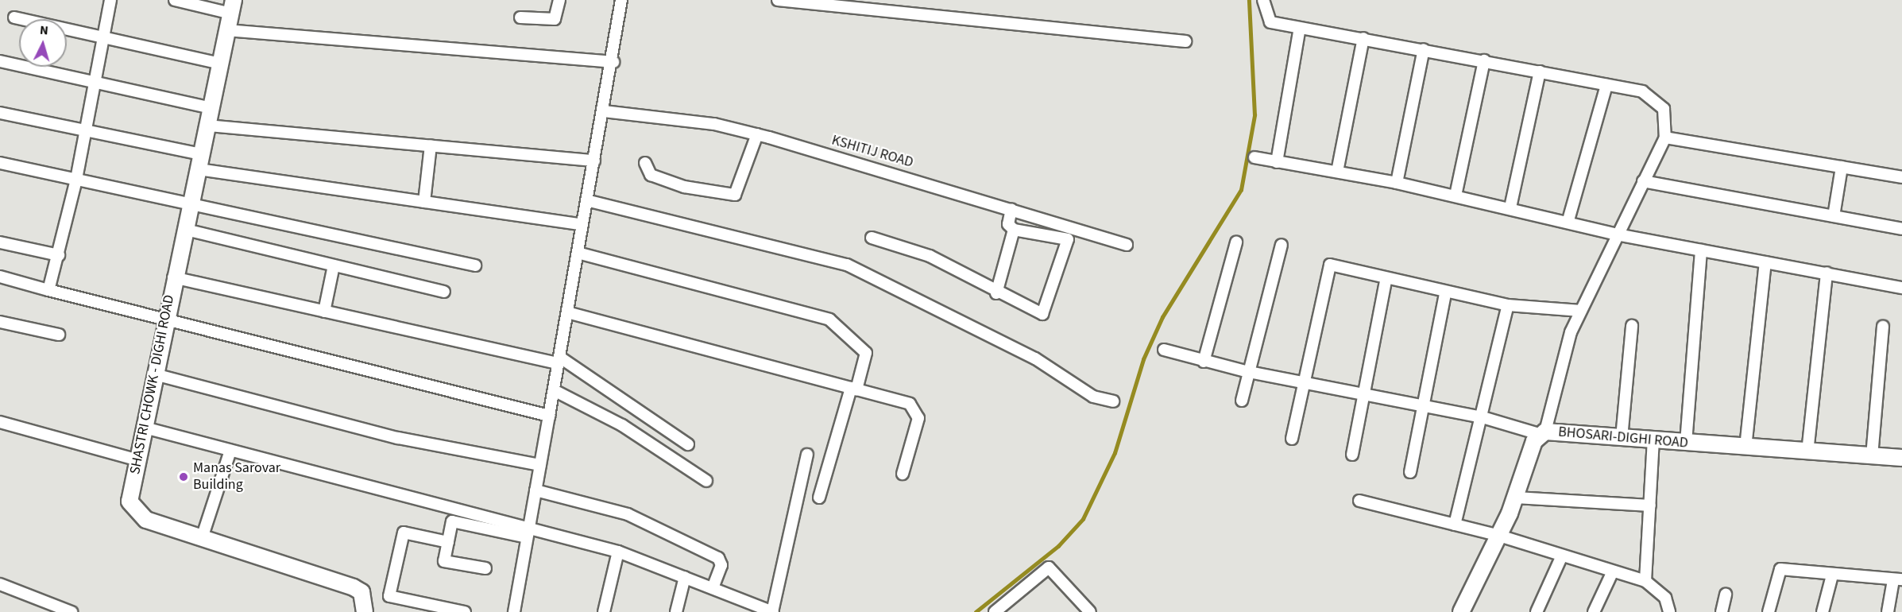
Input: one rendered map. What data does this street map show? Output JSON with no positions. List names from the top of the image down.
{
  "streets": {
    "street": ["KSHITIJ ROAD", "SHASTRI CHOWK - DIGHI ROAD", "BHOSARI-DIGHI ROAD"]
  },
  "places": ["Manas Sarovar Building"],
  "north": "top"
}
